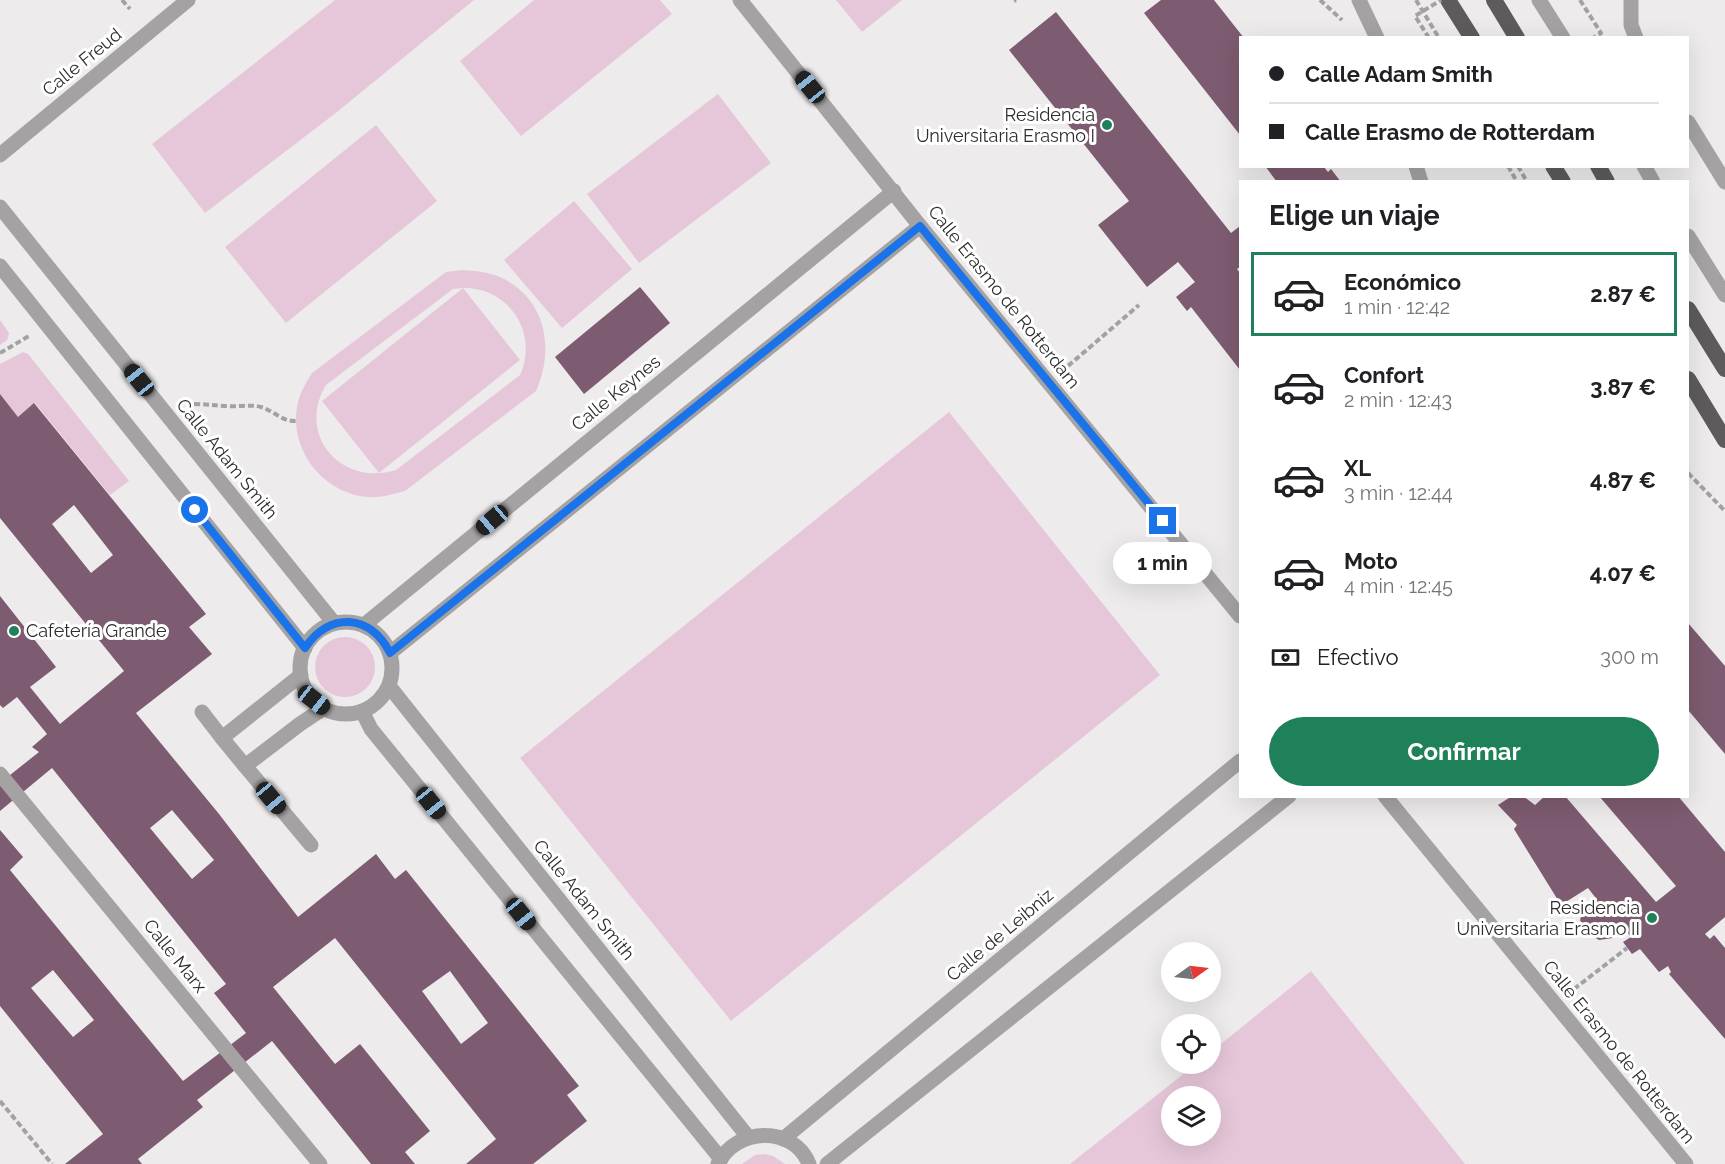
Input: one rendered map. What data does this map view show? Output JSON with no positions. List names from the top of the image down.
{
  "streets": {
    "street": [
      "Calle Freud",
      "Calle Erasmo de Rotterdam",
      "Calle Keynes",
      "Calle Adam Smith",
      "Calle de Leibniz",
      "Calle Marx"
    ]
  },
  "crossings": [
    ["Calle Erasmo de Rotterdam", "Calle Keynes"],
    ["Calle Keynes", "Calle Adam Smith"]
  ],
  "places": ["Residencia Universitaria Erasmo I", "Cafetería Grande", "Residencia Universitaria Erasmo II"],
  "north": "right",
  "page": {
    "banner": ["Calle Adam Smith", "Calle Erasmo de Rotterdam"],
    "heading": "Elige un viaje",
    "list": [
      {
        "name": "Económico",
        "note": "1 min · 12:42",
        "value": "2.87 €"
      },
      {
        "name": "Confort",
        "note": "2 min · 12:43",
        "value": "3.87 €"
      },
      {
        "name": "XL",
        "note": "3 min · 12:44",
        "value": "4.87 €"
      },
      {
        "name": "Moto",
        "note": "4 min · 12:45",
        "value": "4.07 €"
      }
    ],
    "bubble": "1 min",
    "pay": ["Efectivo", "300 m"],
    "buttons": "Confirmar"
  }
}
